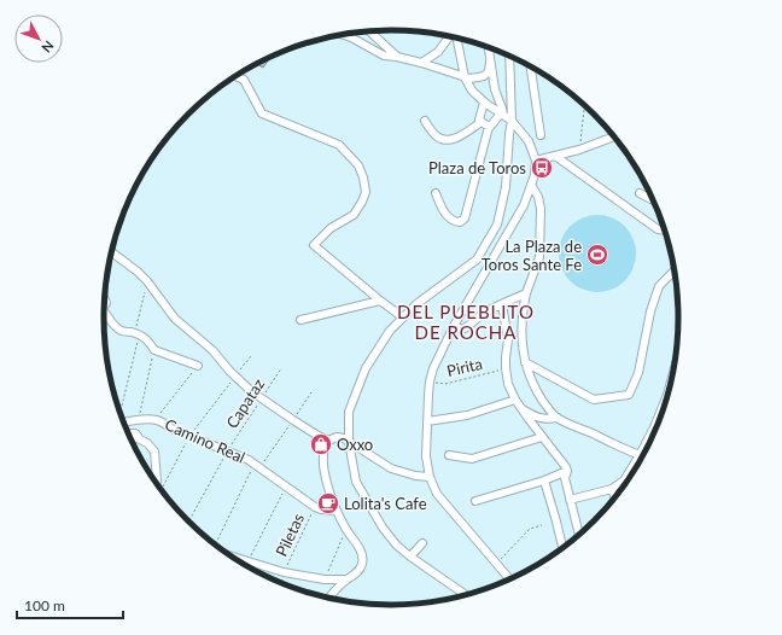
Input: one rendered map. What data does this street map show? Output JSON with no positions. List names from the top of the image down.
{
  "streets": {
    "street": ["Camino Real"],
    "path": ["Pirita", "Capataz", "Piletas"]
  },
  "crossings": [
    ["Capataz", "Camino Real"],
    ["Camino Real", "Piletas"]
  ],
  "districts": ["DEL PUEBLITO DE ROCHA"],
  "places": {
    "bus stop": ["Plaza de Toros"],
    "sports": ["La Plaza de Toros Sante Fe"],
    "shop": ["Oxxo"],
    "cafe": ["Lolita's Cafe"]
  },
  "scale_bar": "100 m",
  "north": "bottom right"
}
